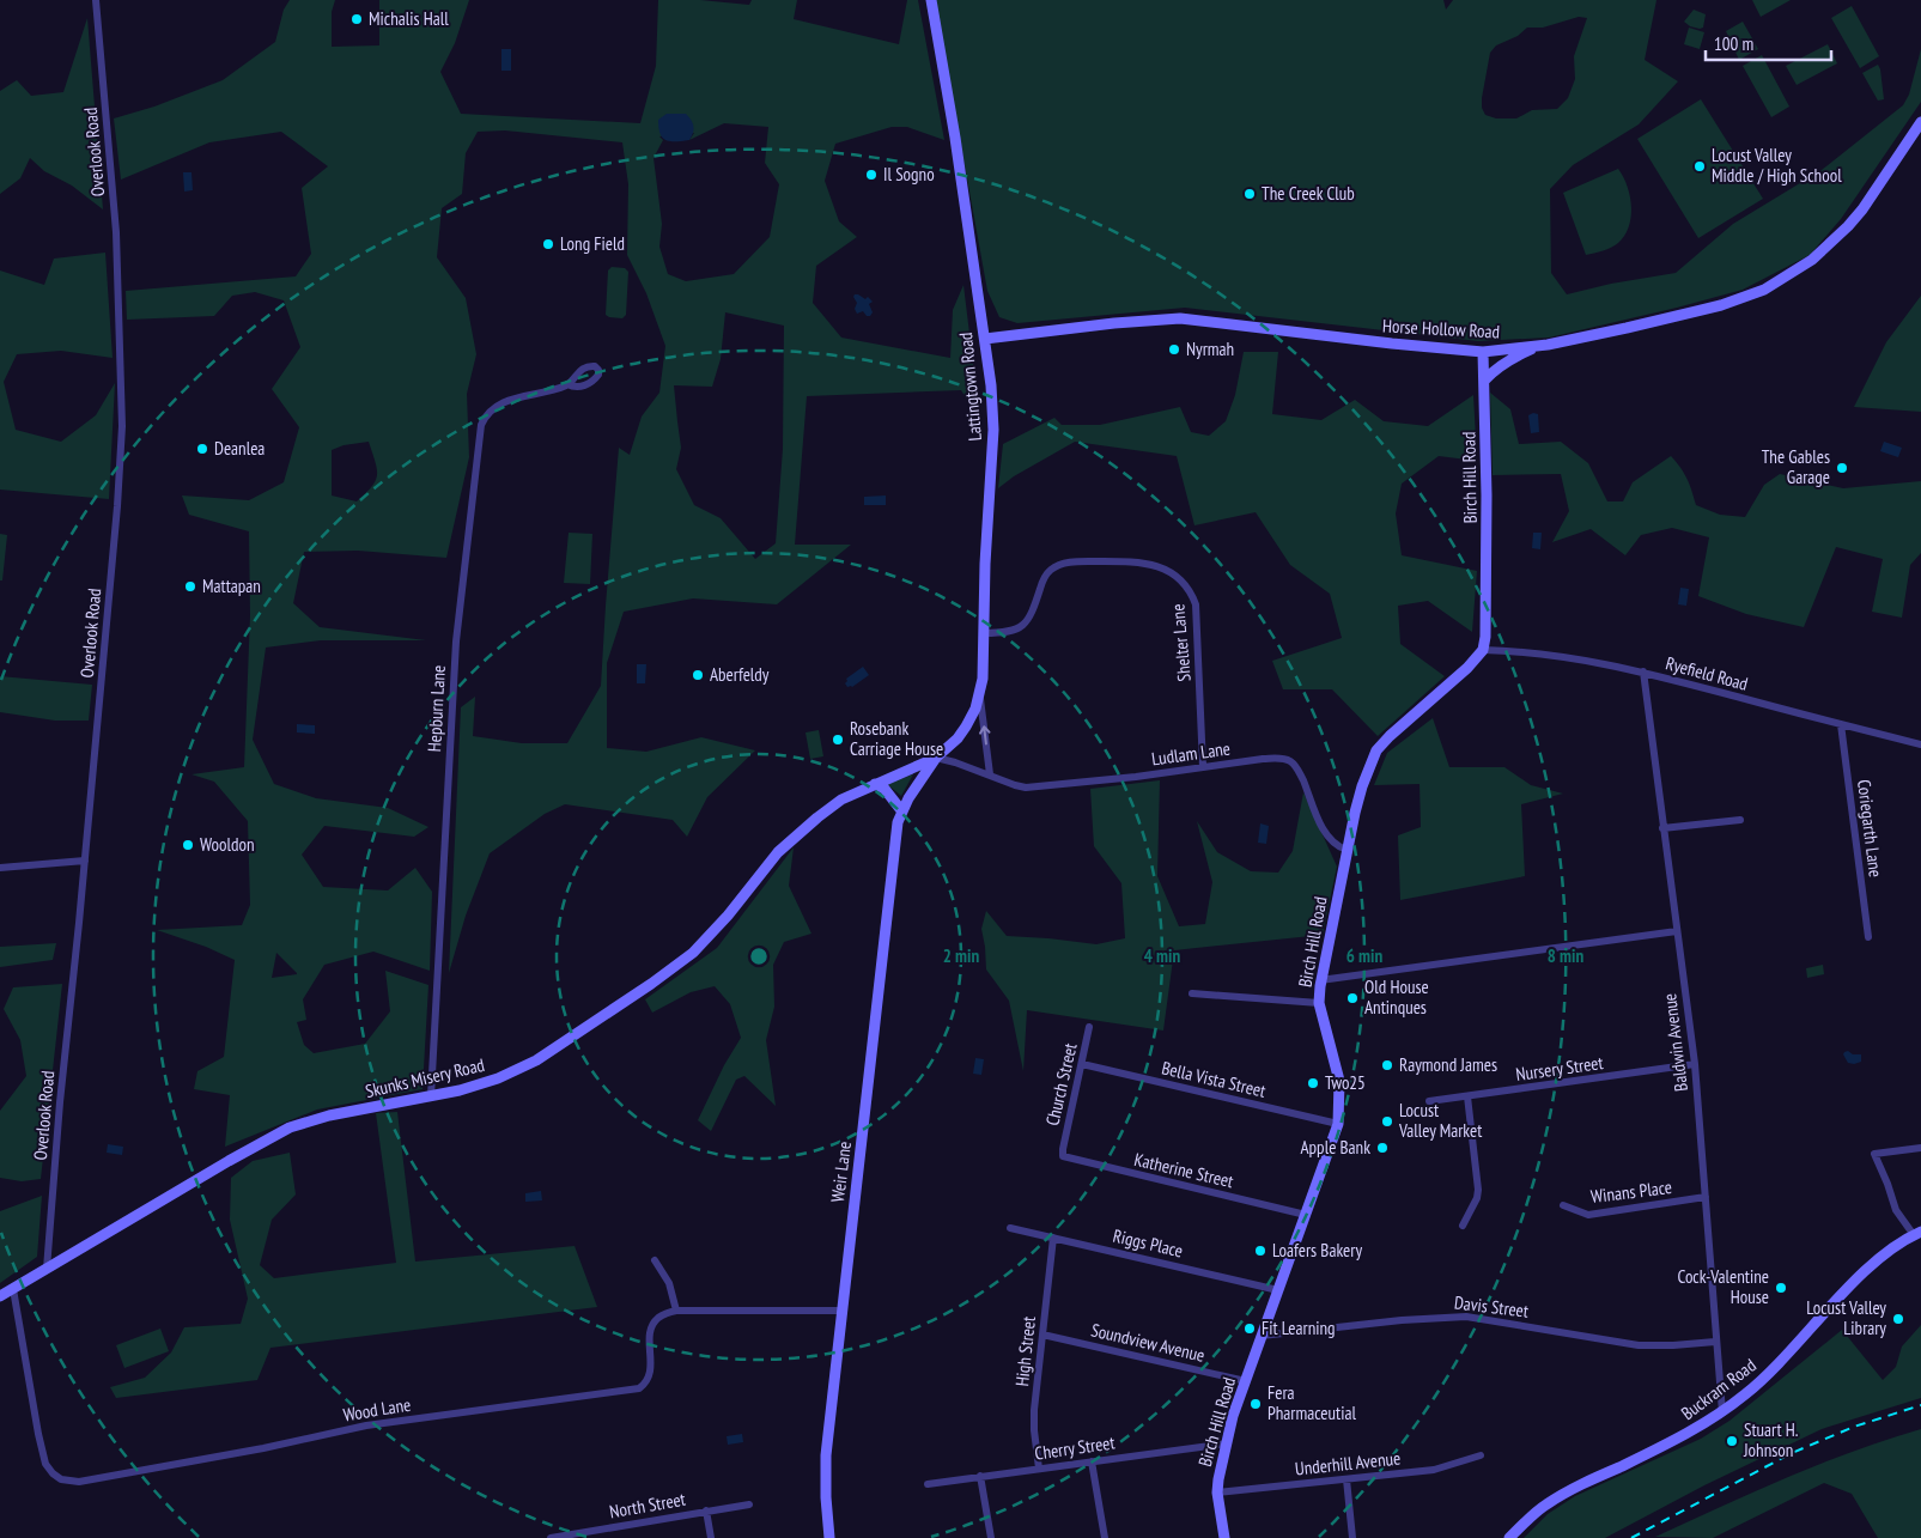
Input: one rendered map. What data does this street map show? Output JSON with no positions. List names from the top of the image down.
{
  "streets": {
    "main road": [
      "Horse Hollow Road",
      "Lattingtown Road",
      "Birch Hill Road",
      "Skunks Misery Road",
      "Weir Lane",
      "Buckram Road"
    ],
    "street": [
      "Overlook Road",
      "Shelter Lane",
      "Ryefield Road",
      "Hepburn Lane",
      "Ludlam Lane",
      "Coriegarth Lane",
      "Baldwin Avenue",
      "Nursery Street",
      "Bella Vista Street",
      "Church Street",
      "Katherine Street",
      "Winans Place",
      "Riggs Place",
      "Davis Street",
      "Soundview Avenue",
      "High Street",
      "Wood Lane",
      "Cherry Street",
      "Underhill Avenue",
      "North Street"
    ]
  },
  "crossings": [
    ["Overlook Road", "Skunks Misery Road"],
    ["Horse Hollow Road", "Lattingtown Road"],
    ["Horse Hollow Road", "Birch Hill Road"],
    ["Lattingtown Road", "Shelter Lane"],
    ["Lattingtown Road", "Ludlam Lane"],
    ["Lattingtown Road", "Skunks Misery Road"],
    ["Lattingtown Road", "Weir Lane"],
    ["Birch Hill Road", "Ryefield Road"],
    ["Birch Hill Road", "Ludlam Lane"],
    ["Birch Hill Road", "Bella Vista Street"],
    ["Birch Hill Road", "Katherine Street"],
    ["Birch Hill Road", "Riggs Place"],
    ["Birch Hill Road", "Davis Street"],
    ["Birch Hill Road", "Soundview Avenue"],
    ["Birch Hill Road", "Cherry Street"],
    ["Birch Hill Road", "Underhill Avenue"],
    ["Shelter Lane", "Ludlam Lane"],
    ["Ryefield Road", "Coriegarth Lane"],
    ["Ryefield Road", "Baldwin Avenue"],
    ["Hepburn Lane", "Skunks Misery Road"],
    ["Ludlam Lane", "Skunks Misery Road"],
    ["Ludlam Lane", "Weir Lane"],
    ["Baldwin Avenue", "Nursery Street"],
    ["Baldwin Avenue", "Winans Place"],
    ["Baldwin Avenue", "Davis Street"],
    ["Baldwin Avenue", "Buckram Road"],
    ["Skunks Misery Road", "Weir Lane"],
    ["Skunks Misery Road", "Wood Lane"],
    ["Bella Vista Street", "Church Street"],
    ["Church Street", "Katherine Street"],
    ["Riggs Place", "High Street"],
    ["Soundview Avenue", "High Street"],
    ["High Street", "Cherry Street"]
  ],
  "places": [
    "Michalis Hall",
    "Locust Valley Middle / High School",
    "Il Sogno",
    "The Creek Club",
    "Long Field",
    "Nyrmah",
    "Deanlea",
    "The Gables Garage",
    "Mattapan",
    "Aberfeldy",
    "Rosebank Carriage House",
    "Wooldon",
    "Old House Antinques",
    "Raymond James",
    "Two25",
    "Locust Valley Market",
    "Apple Bank",
    "Loafers Bakery",
    "Cock-Valentine House",
    "Locust Valley Library",
    "Fit Learning",
    "Fera Pharmaceutial",
    "Stuart H. Johnson"
  ],
  "scale_bar": "100 m",
  "rings": [
    "2 min",
    "4 min",
    "6 min",
    "8 min"
  ]
}
